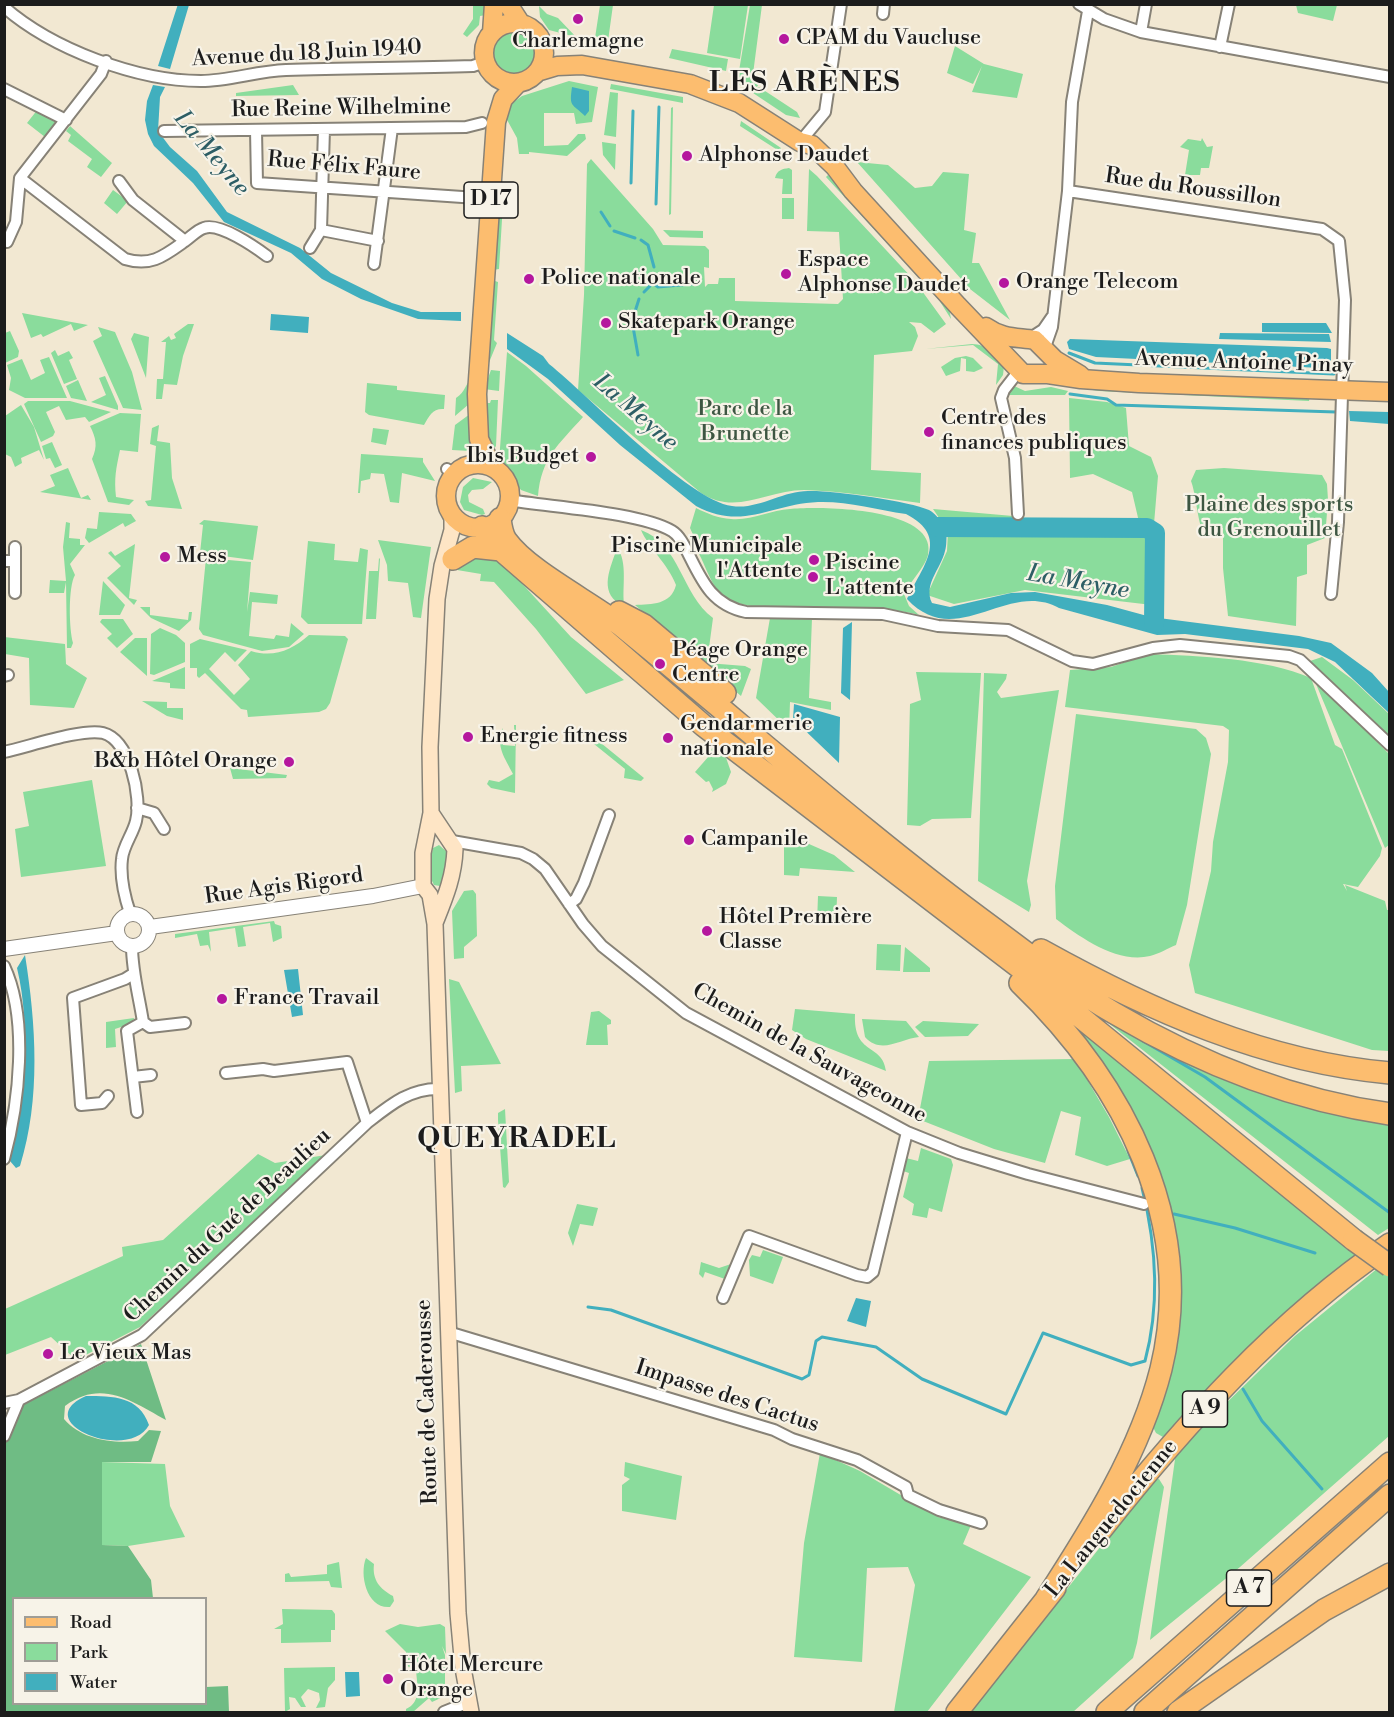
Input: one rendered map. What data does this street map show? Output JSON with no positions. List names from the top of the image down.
{
  "streets": {
    "highway": ["A 9", "La Languedocienne", "A 7"],
    "main road": ["D 17", "Avenue Antoine Pinay", "Route de Caderousse"],
    "street": [
      "Avenue du 18 Juin 1940",
      "Rue Reine Wilhelmine",
      "Rue Félix Faure",
      "Rue du Roussillon",
      "Rue Agis Rigord",
      "Chemin de la Sauvageonne",
      "Chemin du Gué de Beaulieu",
      "Impasse des Cactus"
    ]
  },
  "crossings": [
    ["Avenue du 18 Juin 1940", "D 17"],
    ["Avenue du 18 Juin 1940", "Avenue Antoine Pinay"],
    ["Rue Reine Wilhelmine", "Rue Félix Faure"],
    ["Rue Reine Wilhelmine", "D 17"],
    ["Rue du Roussillon", "Avenue Antoine Pinay"],
    ["D 17", "Avenue Antoine Pinay"],
    ["D 17", "Route de Caderousse"],
    ["Rue Agis Rigord", "Route de Caderousse"],
    ["Chemin du Gué de Beaulieu", "Route de Caderousse"],
    ["Impasse des Cactus", "Route de Caderousse"]
  ],
  "districts": ["LES ARÈNES", "QUEYRADEL"],
  "water": ["La Meyne"],
  "parks": ["Parc de la Brunette", "Plaine des sports du Grenouillet"],
  "places": [
    "Charlemagne",
    "CPAM du Vaucluse",
    "Alphonse Daudet",
    "Espace Alphonse Daudet",
    "Police nationale",
    "Orange Telecom",
    "Skatepark Orange",
    "Centre des finances publiques",
    "Ibis Budget",
    "Mess",
    "Piscine Municipale l'Attente",
    "Piscine L'attente",
    "Péage Orange Centre",
    "Energie fitness",
    "Gendarmerie nationale",
    "B&b Hôtel Orange",
    "Campanile",
    "Hôtel Première Classe",
    "France Travail",
    "Le Vieux Mas",
    "Hôtel Mercure Orange"
  ],
  "legend": ["Road", "Park", "Water"]
}
